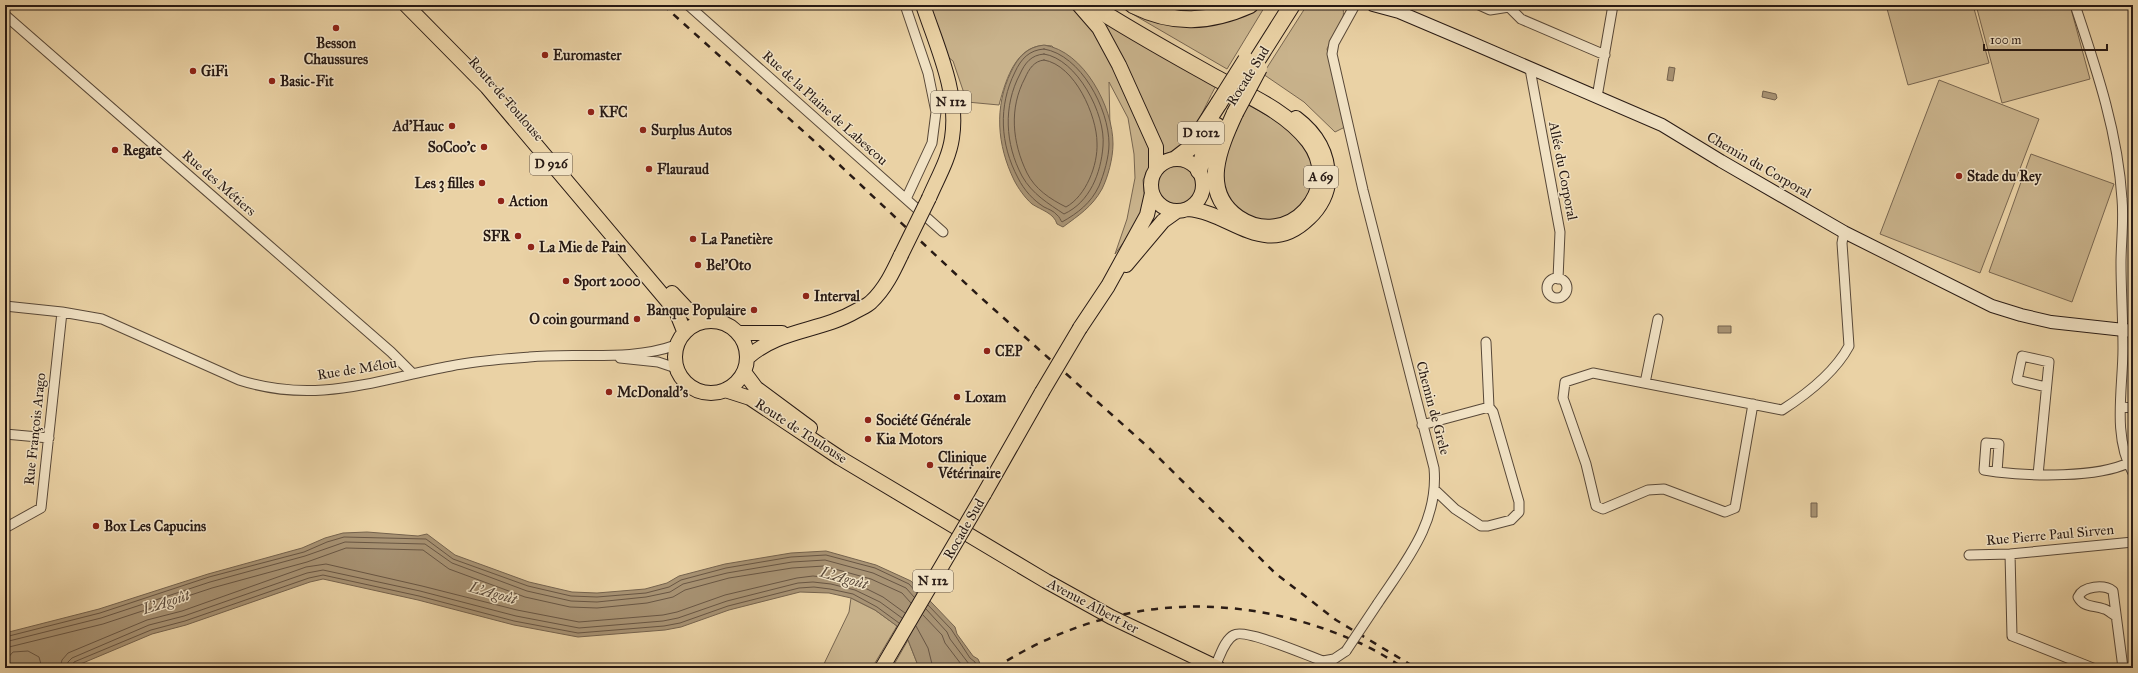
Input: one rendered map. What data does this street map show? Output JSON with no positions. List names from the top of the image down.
{
  "streets": {
    "highway": ["Rocade Sud", "D 1012", "A 69"],
    "main road": [
      "Route de Toulouse",
      "N 112",
      "D 926",
      "Avenue Albert 1er"
    ],
    "street": [
      "Rue de la Plaine de Labescou",
      "Chemin du Corporal",
      "Allée du Corporal",
      "Rue des Métiers",
      "Rue de Mélou",
      "Chemin de Grele",
      "Rue François Arago",
      "Rue Pierre Paul Sirven"
    ]
  },
  "crossings": [
    ["Rocade Sud", "A 69"],
    ["Route de Toulouse", "N 112"],
    ["Route de Toulouse", "D 926"],
    ["Route de Toulouse", "Rue de Mélou"],
    ["Route de Toulouse", "Avenue Albert 1er"],
    ["N 112", "D 926"],
    ["N 112", "Rue de Mélou"],
    ["D 926", "Rue de Mélou"],
    ["Chemin du Corporal", "Allée du Corporal"],
    ["Rue des Métiers", "Rue de Mélou"],
    ["Rue de Mélou", "Rue François Arago"],
    ["Chemin de Grele", "Avenue Albert 1er"]
  ],
  "water": ["L'Agoût"],
  "places": [
    "Besson Chaussures",
    "Euromaster",
    "GiFi",
    "Basic-Fit",
    "KFC",
    "Ad’Hauc",
    "Surplus Autos",
    "SoCoo'c",
    "Regate",
    "Flauraud",
    "Stade du Rey",
    "Les 3 filles",
    "Action",
    "SFR",
    "La Panetière",
    "La Mie de Pain",
    "Bel'Oto",
    "Sport 2000",
    "Interval",
    "Banque Populaire",
    "O coin gourmand",
    "CEP",
    "McDonald's",
    "Loxam",
    "Société Générale",
    "Kia Motors",
    "Clinique Vétérinaire",
    "Box Les Capucins"
  ],
  "scale_bar": "100 m"
}
